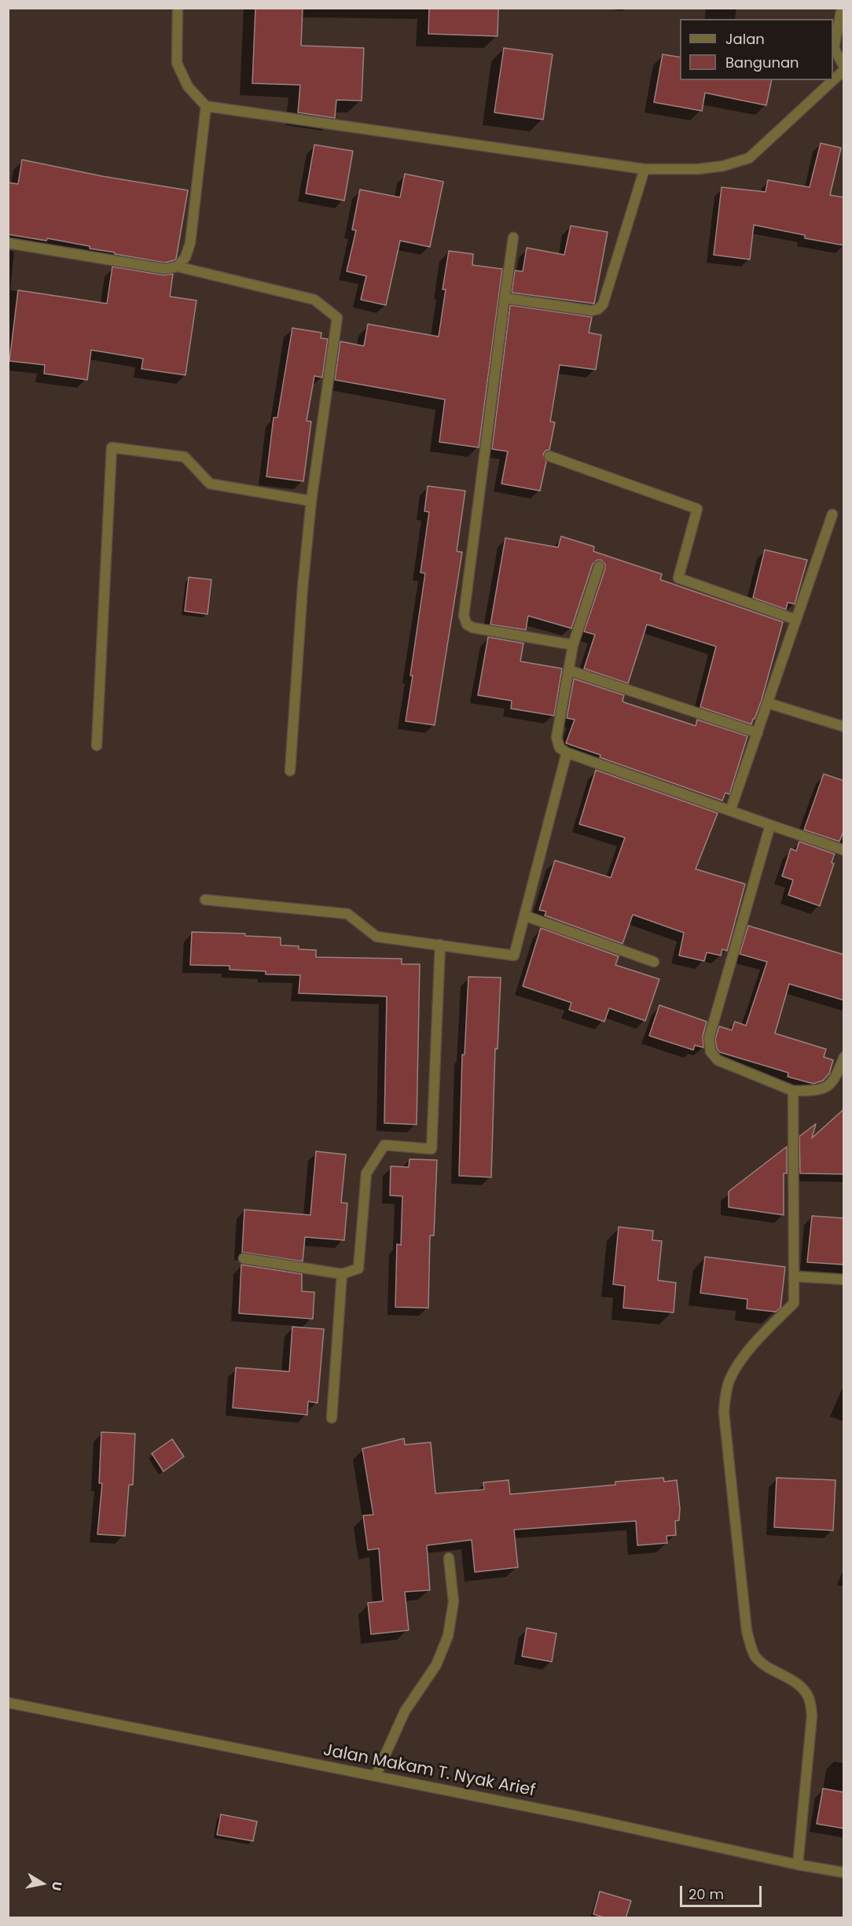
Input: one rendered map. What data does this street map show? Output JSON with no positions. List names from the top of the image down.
{
  "streets": {
    "street": ["Jalan Makam T. Nyak Arief"]
  },
  "legend": ["Jalan", "Bangunan"],
  "scale_bar": "20 m",
  "north": "right"
}
